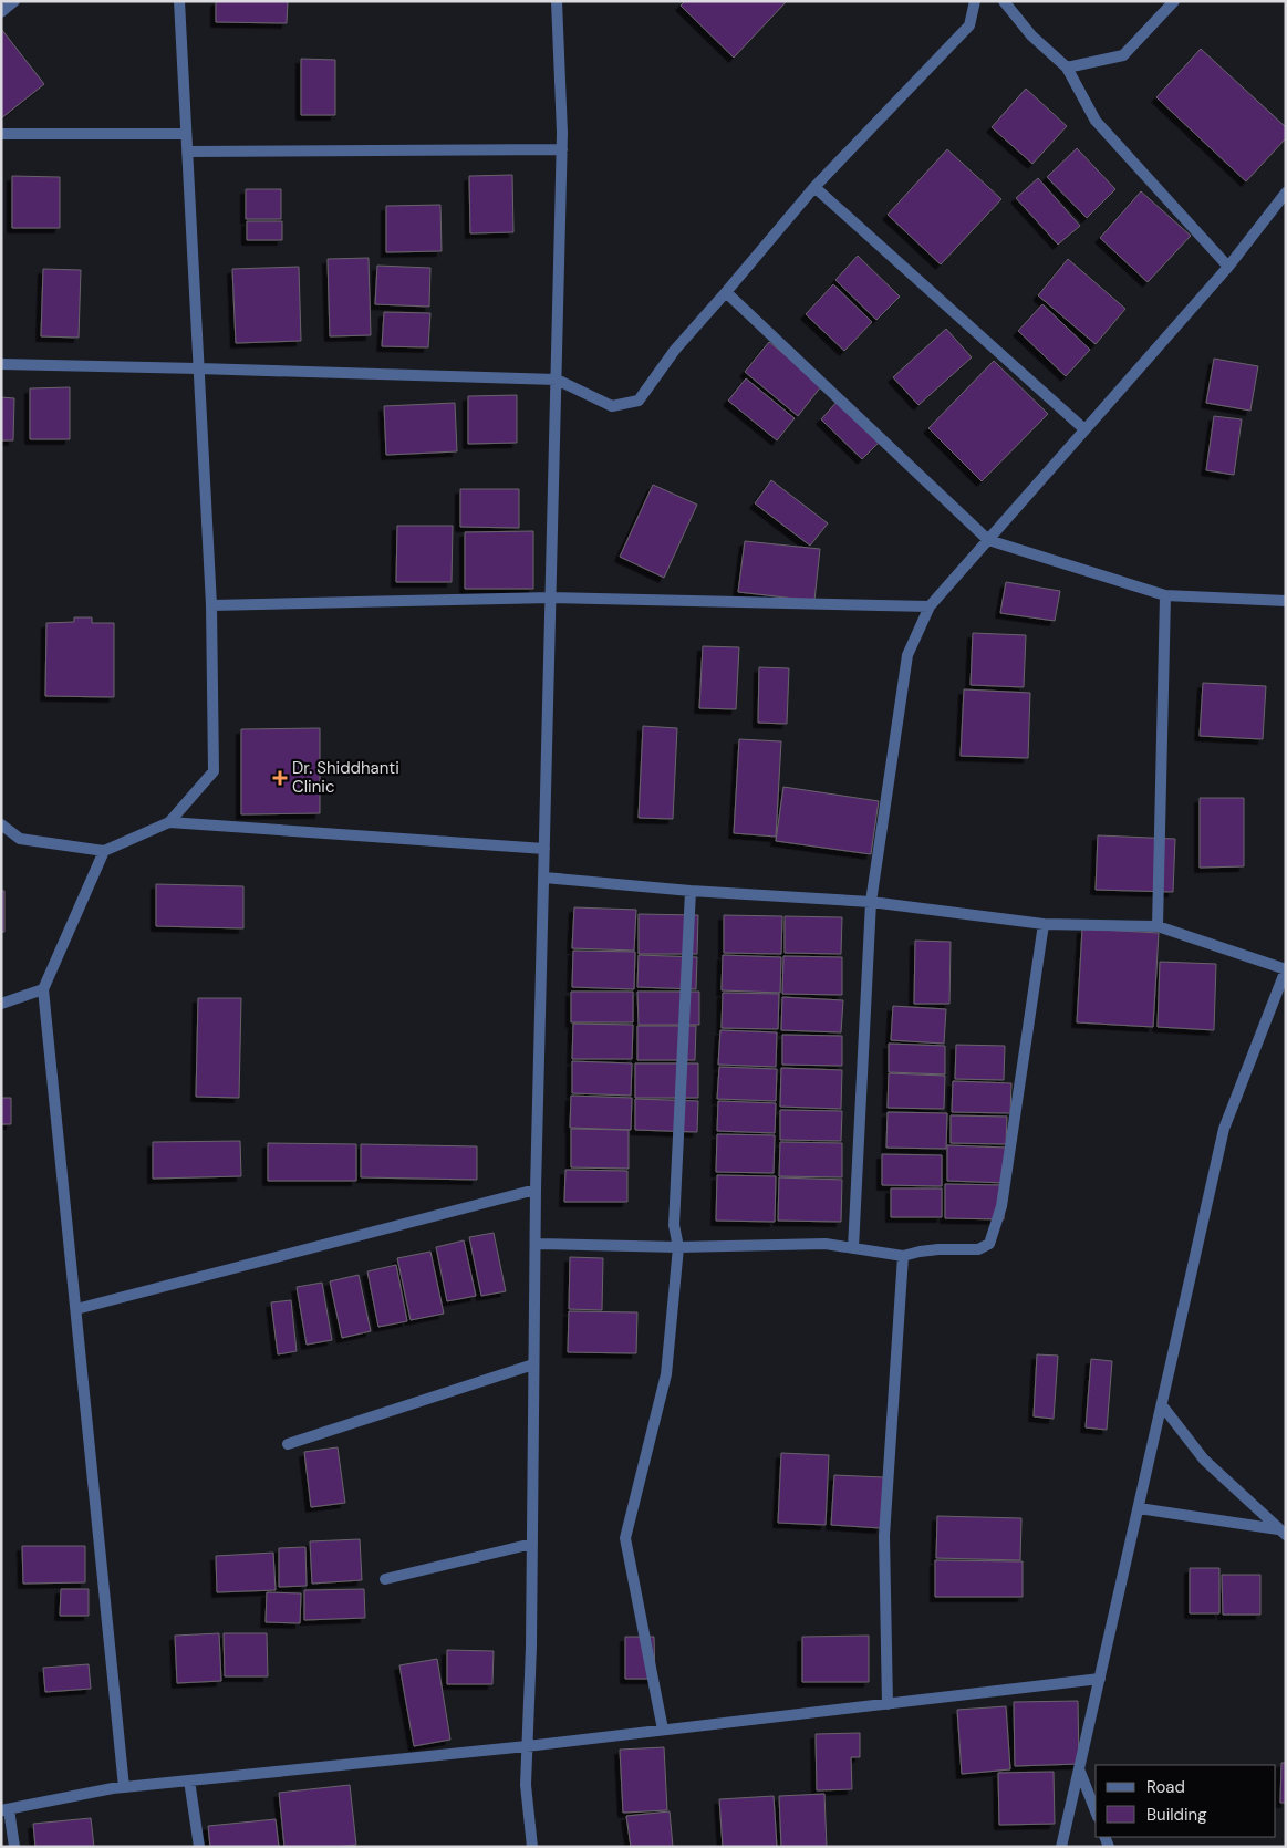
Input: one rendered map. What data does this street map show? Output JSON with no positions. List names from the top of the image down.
{
  "places": {
    "health": ["Dr. Shiddhanti Clinic"]
  },
  "legend": ["Road", "Building"]
}
